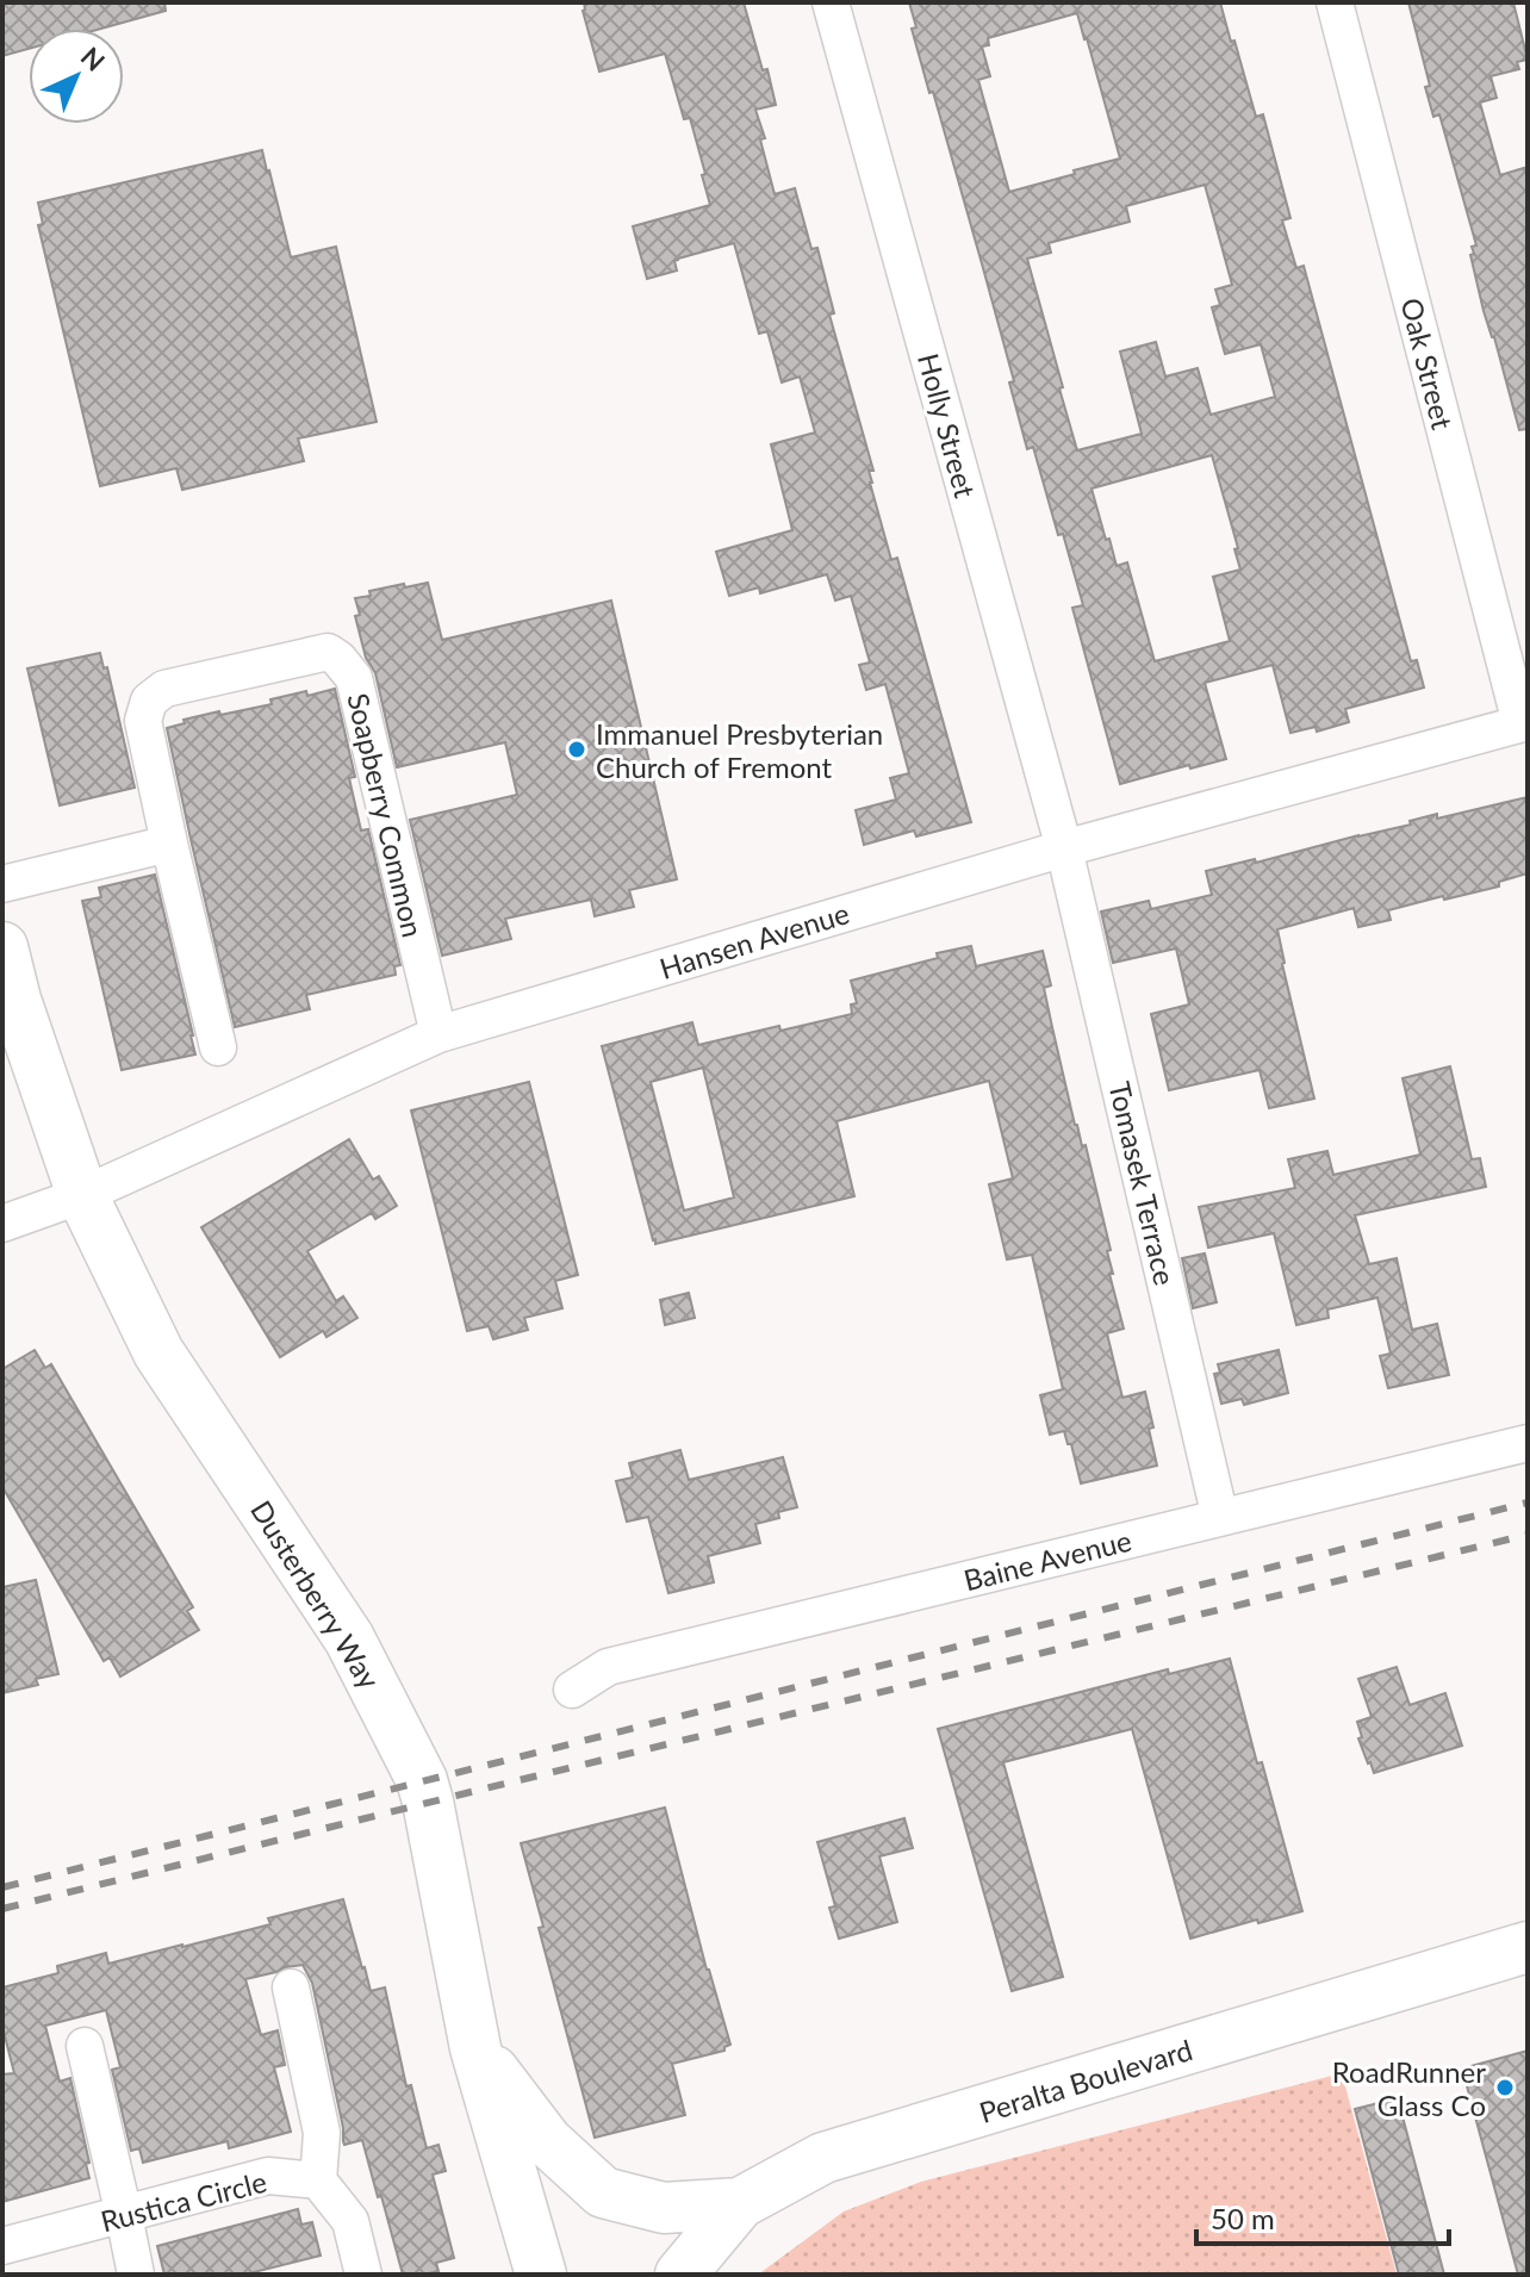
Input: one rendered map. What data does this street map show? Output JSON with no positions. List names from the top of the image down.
{
  "streets": {
    "main road": ["Dusterberry Way", "Peralta Boulevard"],
    "street": [
      "Oak Street",
      "Holly Street",
      "Soapberry Common",
      "Hansen Avenue",
      "Tomasek Terrace",
      "Baine Avenue",
      "Rustica Circle"
    ]
  },
  "crossings": [
    ["Oak Street", "Hansen Avenue"],
    ["Holly Street", "Hansen Avenue"],
    ["Holly Street", "Tomasek Terrace"],
    ["Soapberry Common", "Hansen Avenue"],
    ["Hansen Avenue", "Tomasek Terrace"],
    ["Hansen Avenue", "Dusterberry Way"],
    ["Tomasek Terrace", "Baine Avenue"]
  ],
  "places": ["Immanuel Presbyterian Church of Fremont", "RoadRunner Glass Co"],
  "scale_bar": "50 m",
  "north": "top right"
}
